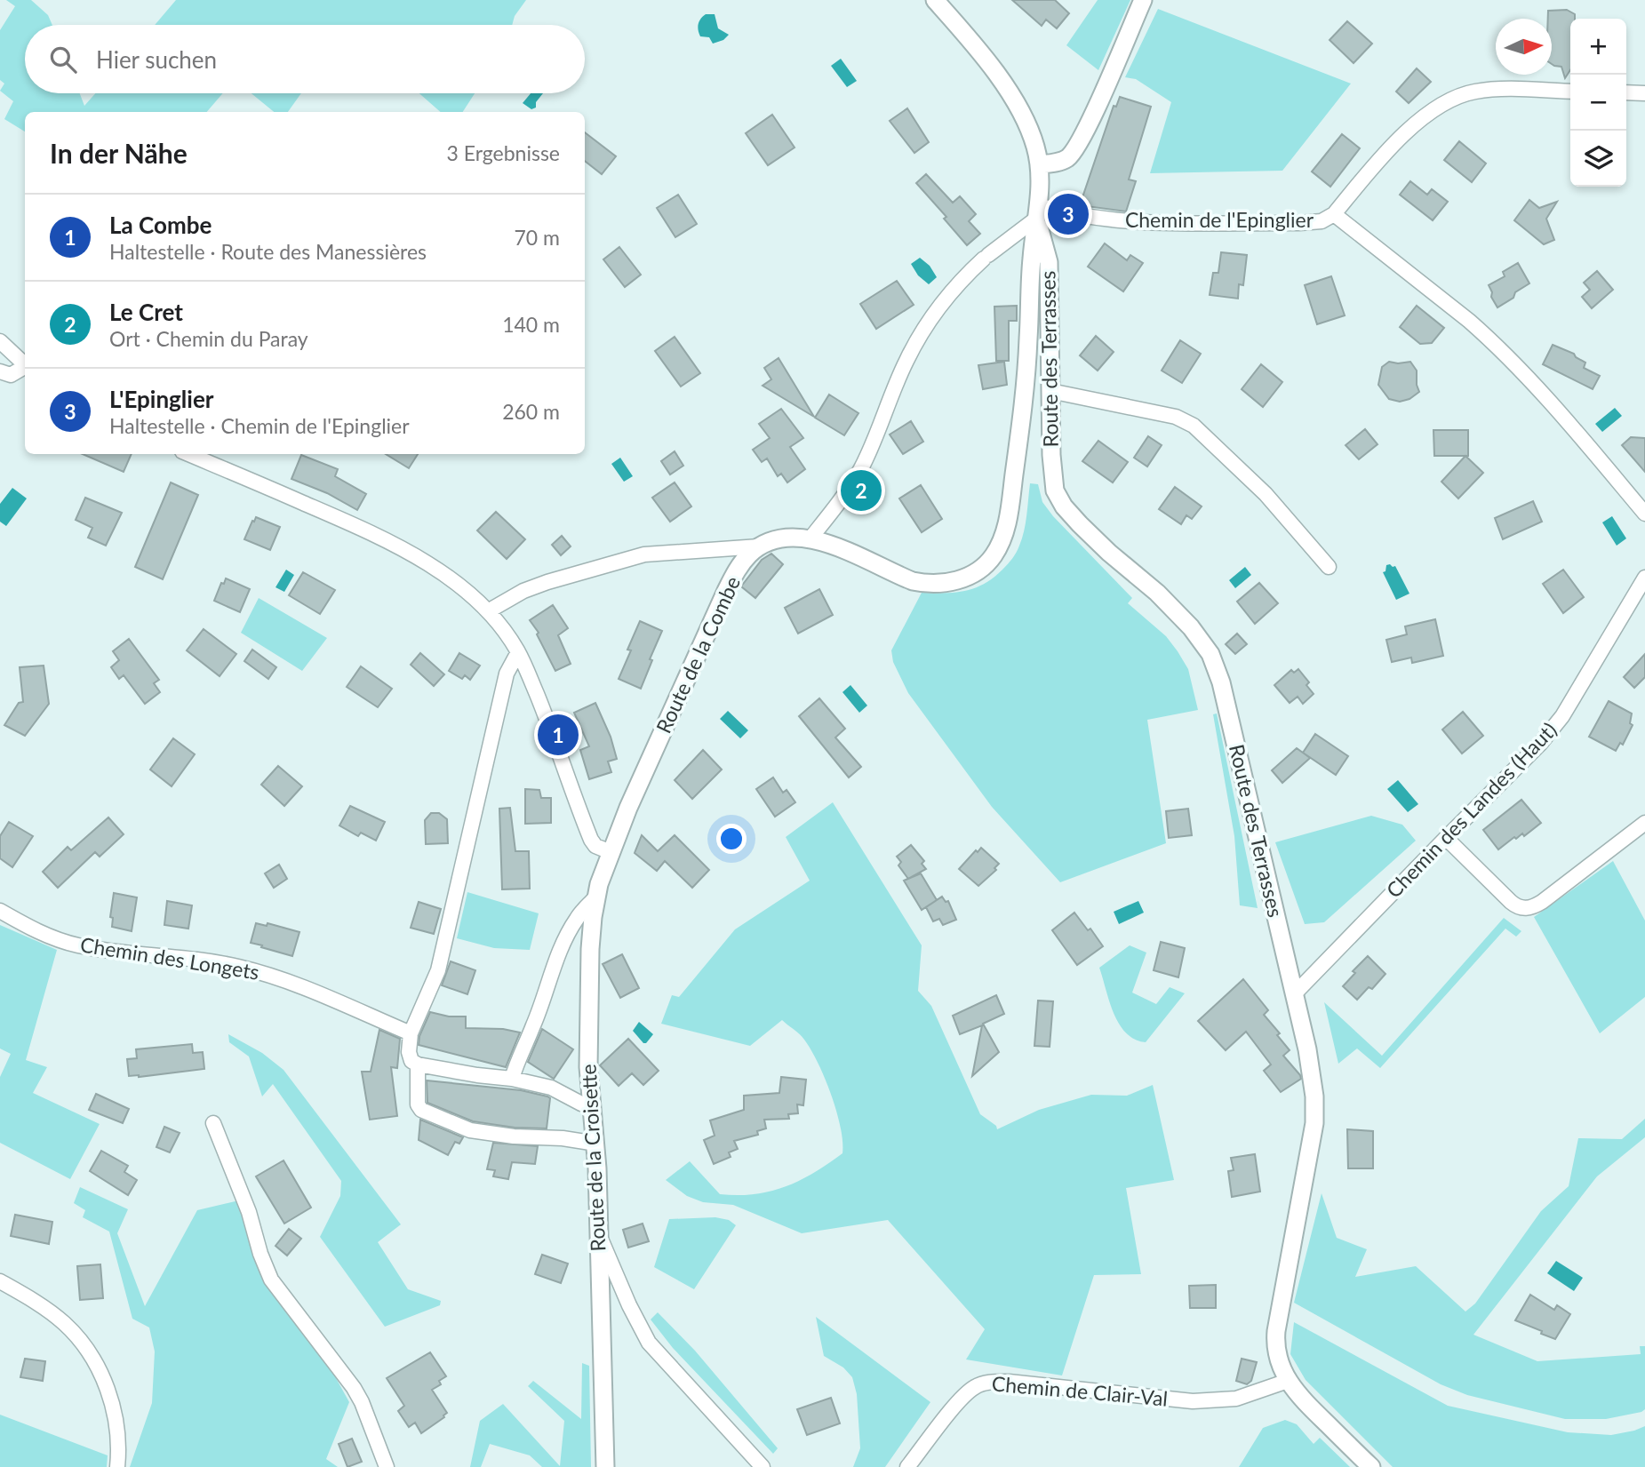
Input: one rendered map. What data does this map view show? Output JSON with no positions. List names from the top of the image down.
{
  "streets": {
    "street": [
      "Chemin de l'Epinglier",
      "Route des Terrasses",
      "Route de la Combe",
      "Chemin des Landes (Haut)",
      "Chemin des Longets",
      "Route de la Croisette",
      "Chemin de Clair-Val"
    ]
  },
  "crossings": [
    ["Chemin de l'Epinglier", "Route des Terrasses"],
    ["Route des Terrasses", "Chemin des Landes (Haut)"],
    ["Route des Terrasses", "Chemin de Clair-Val"],
    ["Route de la Combe", "Route de la Croisette"]
  ],
  "north": "right",
  "page": {
    "map_buttons": ["+", "−"],
    "search": "Hier suchen",
    "heading": ["In der Nähe", "3 Ergebnisse"],
    "pins": ["3", "2", "1"],
    "list": [
      {
        "mark": "1",
        "name": "La Combe",
        "note": "Haltestelle · Route des Manessières",
        "value": "70 m"
      },
      {
        "mark": "2",
        "name": "Le Cret",
        "note": "Ort · Chemin du Paray",
        "value": "140 m"
      },
      {
        "mark": "3",
        "name": "L'Epinglier",
        "note": "Haltestelle · Chemin de l'Epinglier",
        "value": "260 m"
      }
    ]
  }
}
